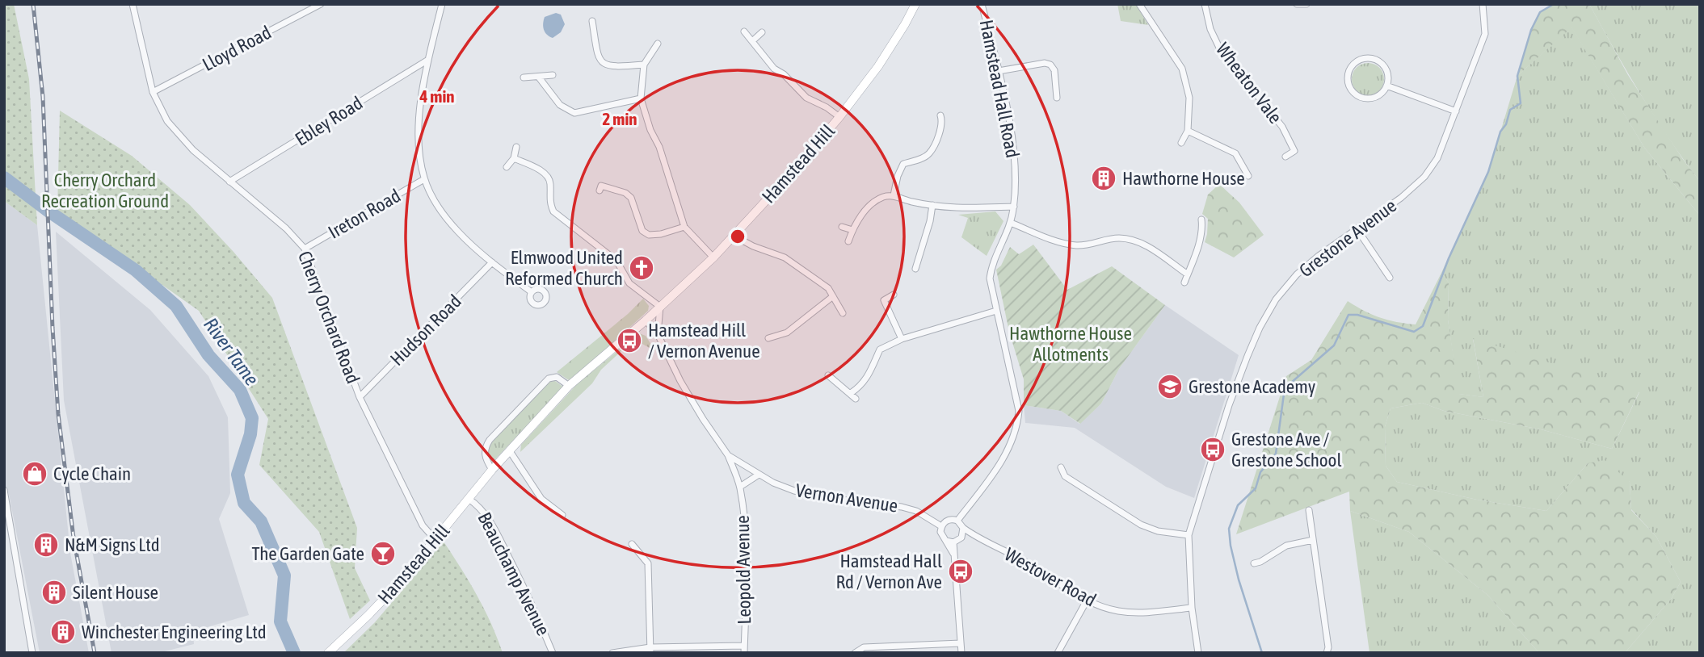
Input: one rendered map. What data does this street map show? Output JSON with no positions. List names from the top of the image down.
{
  "streets": {
    "main road": ["Hamstead Hill"],
    "street": [
      "Lloyd Road",
      "Wheaton Vale",
      "Hamstead Hall Road",
      "Ebley Road",
      "Ireton Road",
      "Grestone Avenue",
      "Cherry Orchard Road",
      "Hudson Road",
      "Vernon Avenue",
      "Leopold Avenue",
      "Beauchamp Avenue",
      "Westover Road"
    ]
  },
  "crossings": [
    ["Lloyd Road", "Cherry Orchard Road"],
    ["Hamstead Hall Road", "Vernon Avenue"],
    ["Hamstead Hall Road", "Westover Road"],
    ["Ebley Road", "Cherry Orchard Road"],
    ["Hamstead Hill", "Cherry Orchard Road"],
    ["Hamstead Hill", "Vernon Avenue"],
    ["Hamstead Hill", "Beauchamp Avenue"],
    ["Ireton Road", "Cherry Orchard Road"],
    ["Grestone Avenue", "Westover Road"],
    ["Cherry Orchard Road", "Hudson Road"],
    ["Vernon Avenue", "Leopold Avenue"],
    ["Vernon Avenue", "Westover Road"]
  ],
  "water": ["River Tame"],
  "parks": ["Cherry Orchard Recreation Ground", "Hawthorne House Allotments"],
  "places": {
    "building": [
      "Hawthorne House",
      "N&M Signs Ltd",
      "Silent House",
      "Winchester Engineering Ltd"
    ],
    "church": ["Elmwood United Reformed Church"],
    "bus stop": ["Hamstead Hill / Vernon Avenue", "Grestone Ave / Grestone School", "Hamstead Hall Rd / Vernon Ave"],
    "school or university": ["Grestone Academy"],
    "shop": ["Cycle Chain"],
    "bar": ["The Garden Gate"]
  },
  "rings": ["4 min", "2 min"]
}
